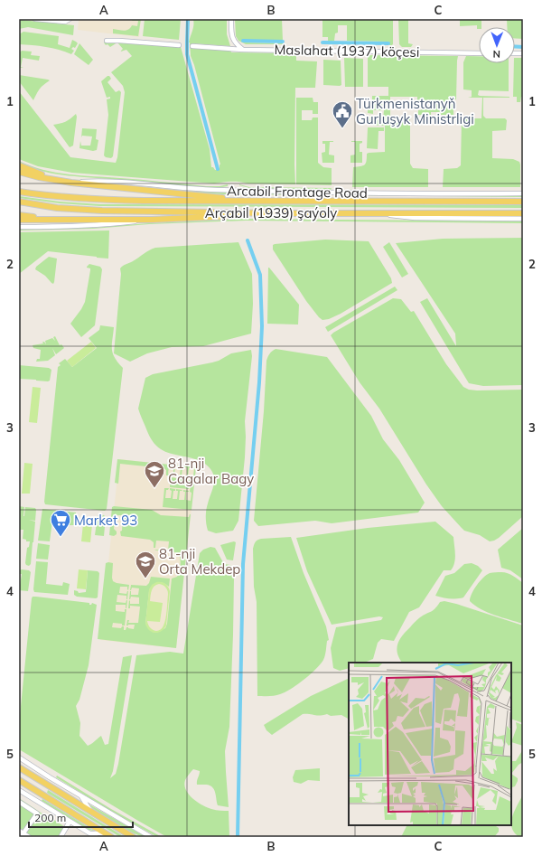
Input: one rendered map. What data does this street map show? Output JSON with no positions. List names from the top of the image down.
{
  "streets": {
    "main road": ["Arçabil (1939) şaýoly"],
    "street": ["Maslahat (1937) köçesi", "Arcabil Frontage Road"]
  },
  "crossings": [
    ["Arcabil Frontage Road", "Arçabil (1939) şaýoly"]
  ],
  "places": {
    "public building": ["Türkmenistanyň Gurluşyk Ministrligi"],
    "school or university": ["81-nji Cagalar Bagy", "81-nji Orta Mekdep"],
    "supermarket": ["Market 93"]
  },
  "scale_bar": "200 m",
  "north": "bottom",
  "grid": {
    "columns": ["A", "B", "C"],
    "rows": [
      "1",
      "2",
      "3",
      "4",
      "5"
    ]
  }
}
